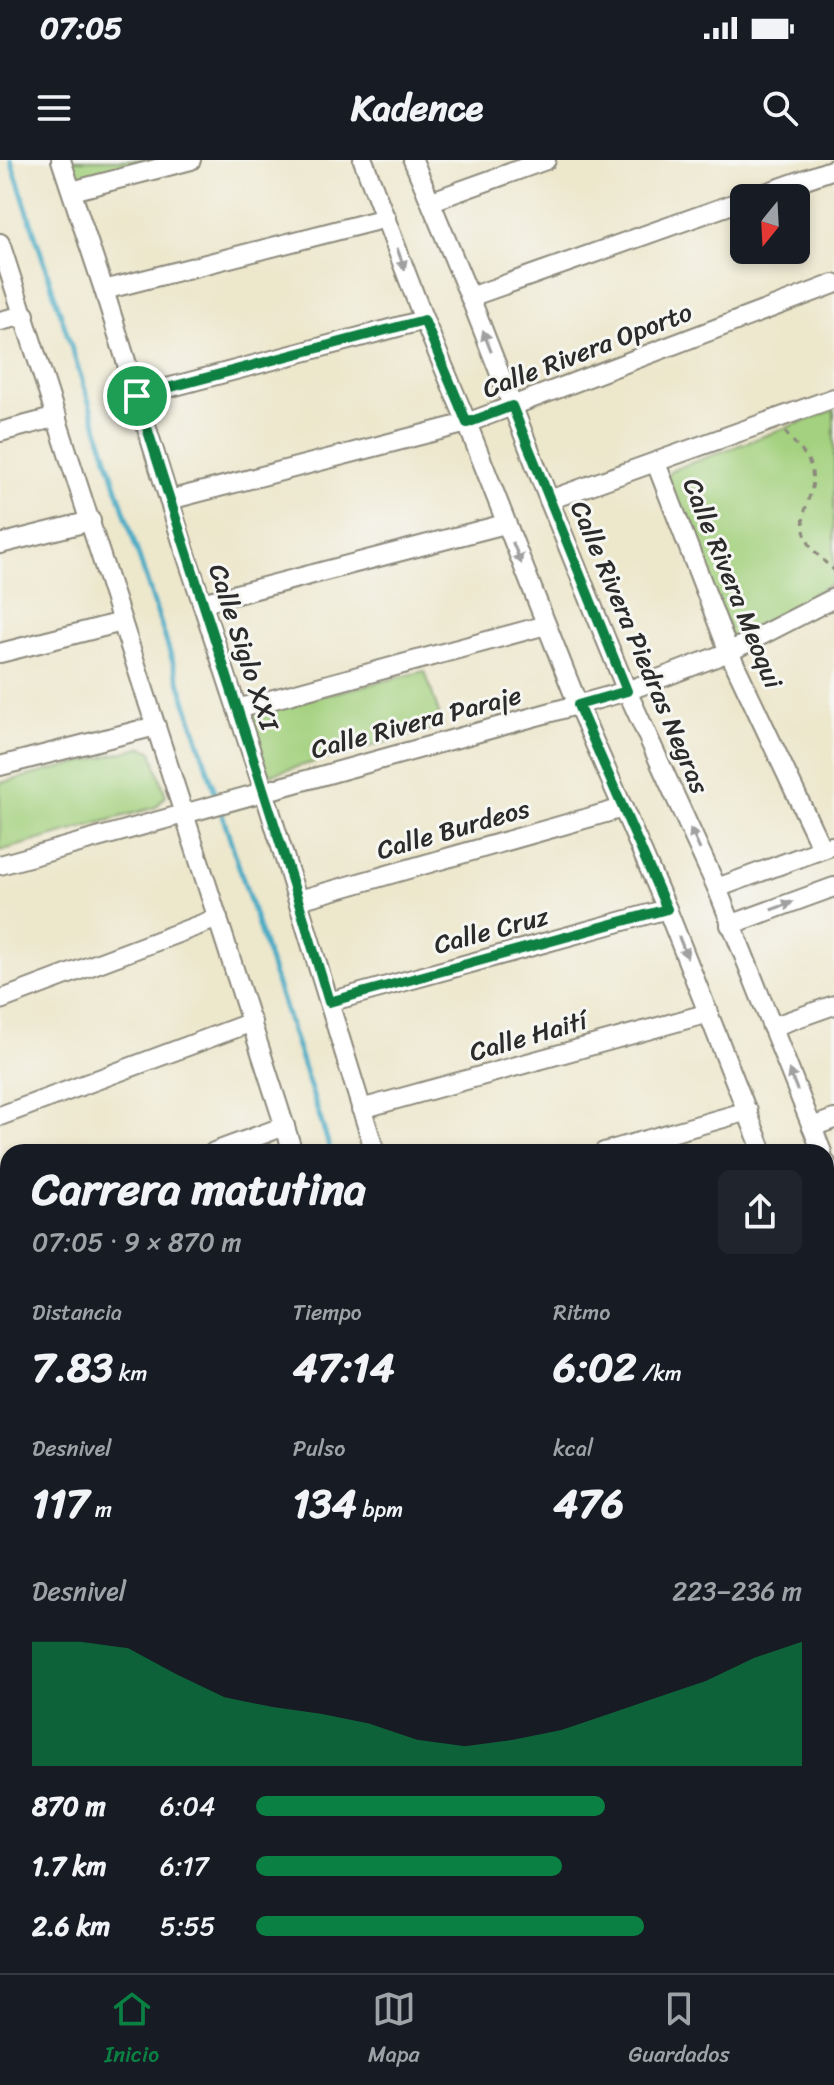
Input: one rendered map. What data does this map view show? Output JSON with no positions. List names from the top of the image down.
{
  "streets": {
    "street": [
      "Calle Rivera Oporto",
      "Calle Rivera Meoqui",
      "Calle Siglo XXI",
      "Calle Rivera Piedras Negras",
      "Calle Rivera Paraje",
      "Calle Burdeos",
      "Calle Cruz",
      "Calle Haití"
    ]
  },
  "crossings": [
    ["Calle Rivera Oporto", "Calle Siglo XXI"],
    ["Calle Rivera Oporto", "Calle Rivera Piedras Negras"],
    ["Calle Rivera Meoqui", "Calle Rivera Paraje"],
    ["Calle Siglo XXI", "Calle Rivera Paraje"],
    ["Calle Siglo XXI", "Calle Burdeos"],
    ["Calle Siglo XXI", "Calle Cruz"],
    ["Calle Siglo XXI", "Calle Haití"],
    ["Calle Rivera Piedras Negras", "Calle Rivera Paraje"]
  ],
  "north": "bottom",
  "page": {
    "status": "07:05",
    "header": "Kadence",
    "heading": ["Carrera matutina", "07:05 · 9 × 870 m"],
    "stats": [
      ["Distancia", "7.83 km"],
      ["Tiempo", "47:14"],
      ["Ritmo", "6:02 /km"],
      ["Desnivel", "117 m"],
      ["Pulso", "134 bpm"],
      ["kcal", "476"]
    ],
    "chart": ["Desnivel", "223–236 m"],
    "list": [
      {
        "name": "870 m",
        "note": "6:04"
      },
      {
        "name": "1.7 km",
        "note": "6:17"
      },
      {
        "name": "2.6 km",
        "note": "5:55"
      }
    ],
    "tabs": ["Inicio", "Mapa", "Guardados"]
  }
}
